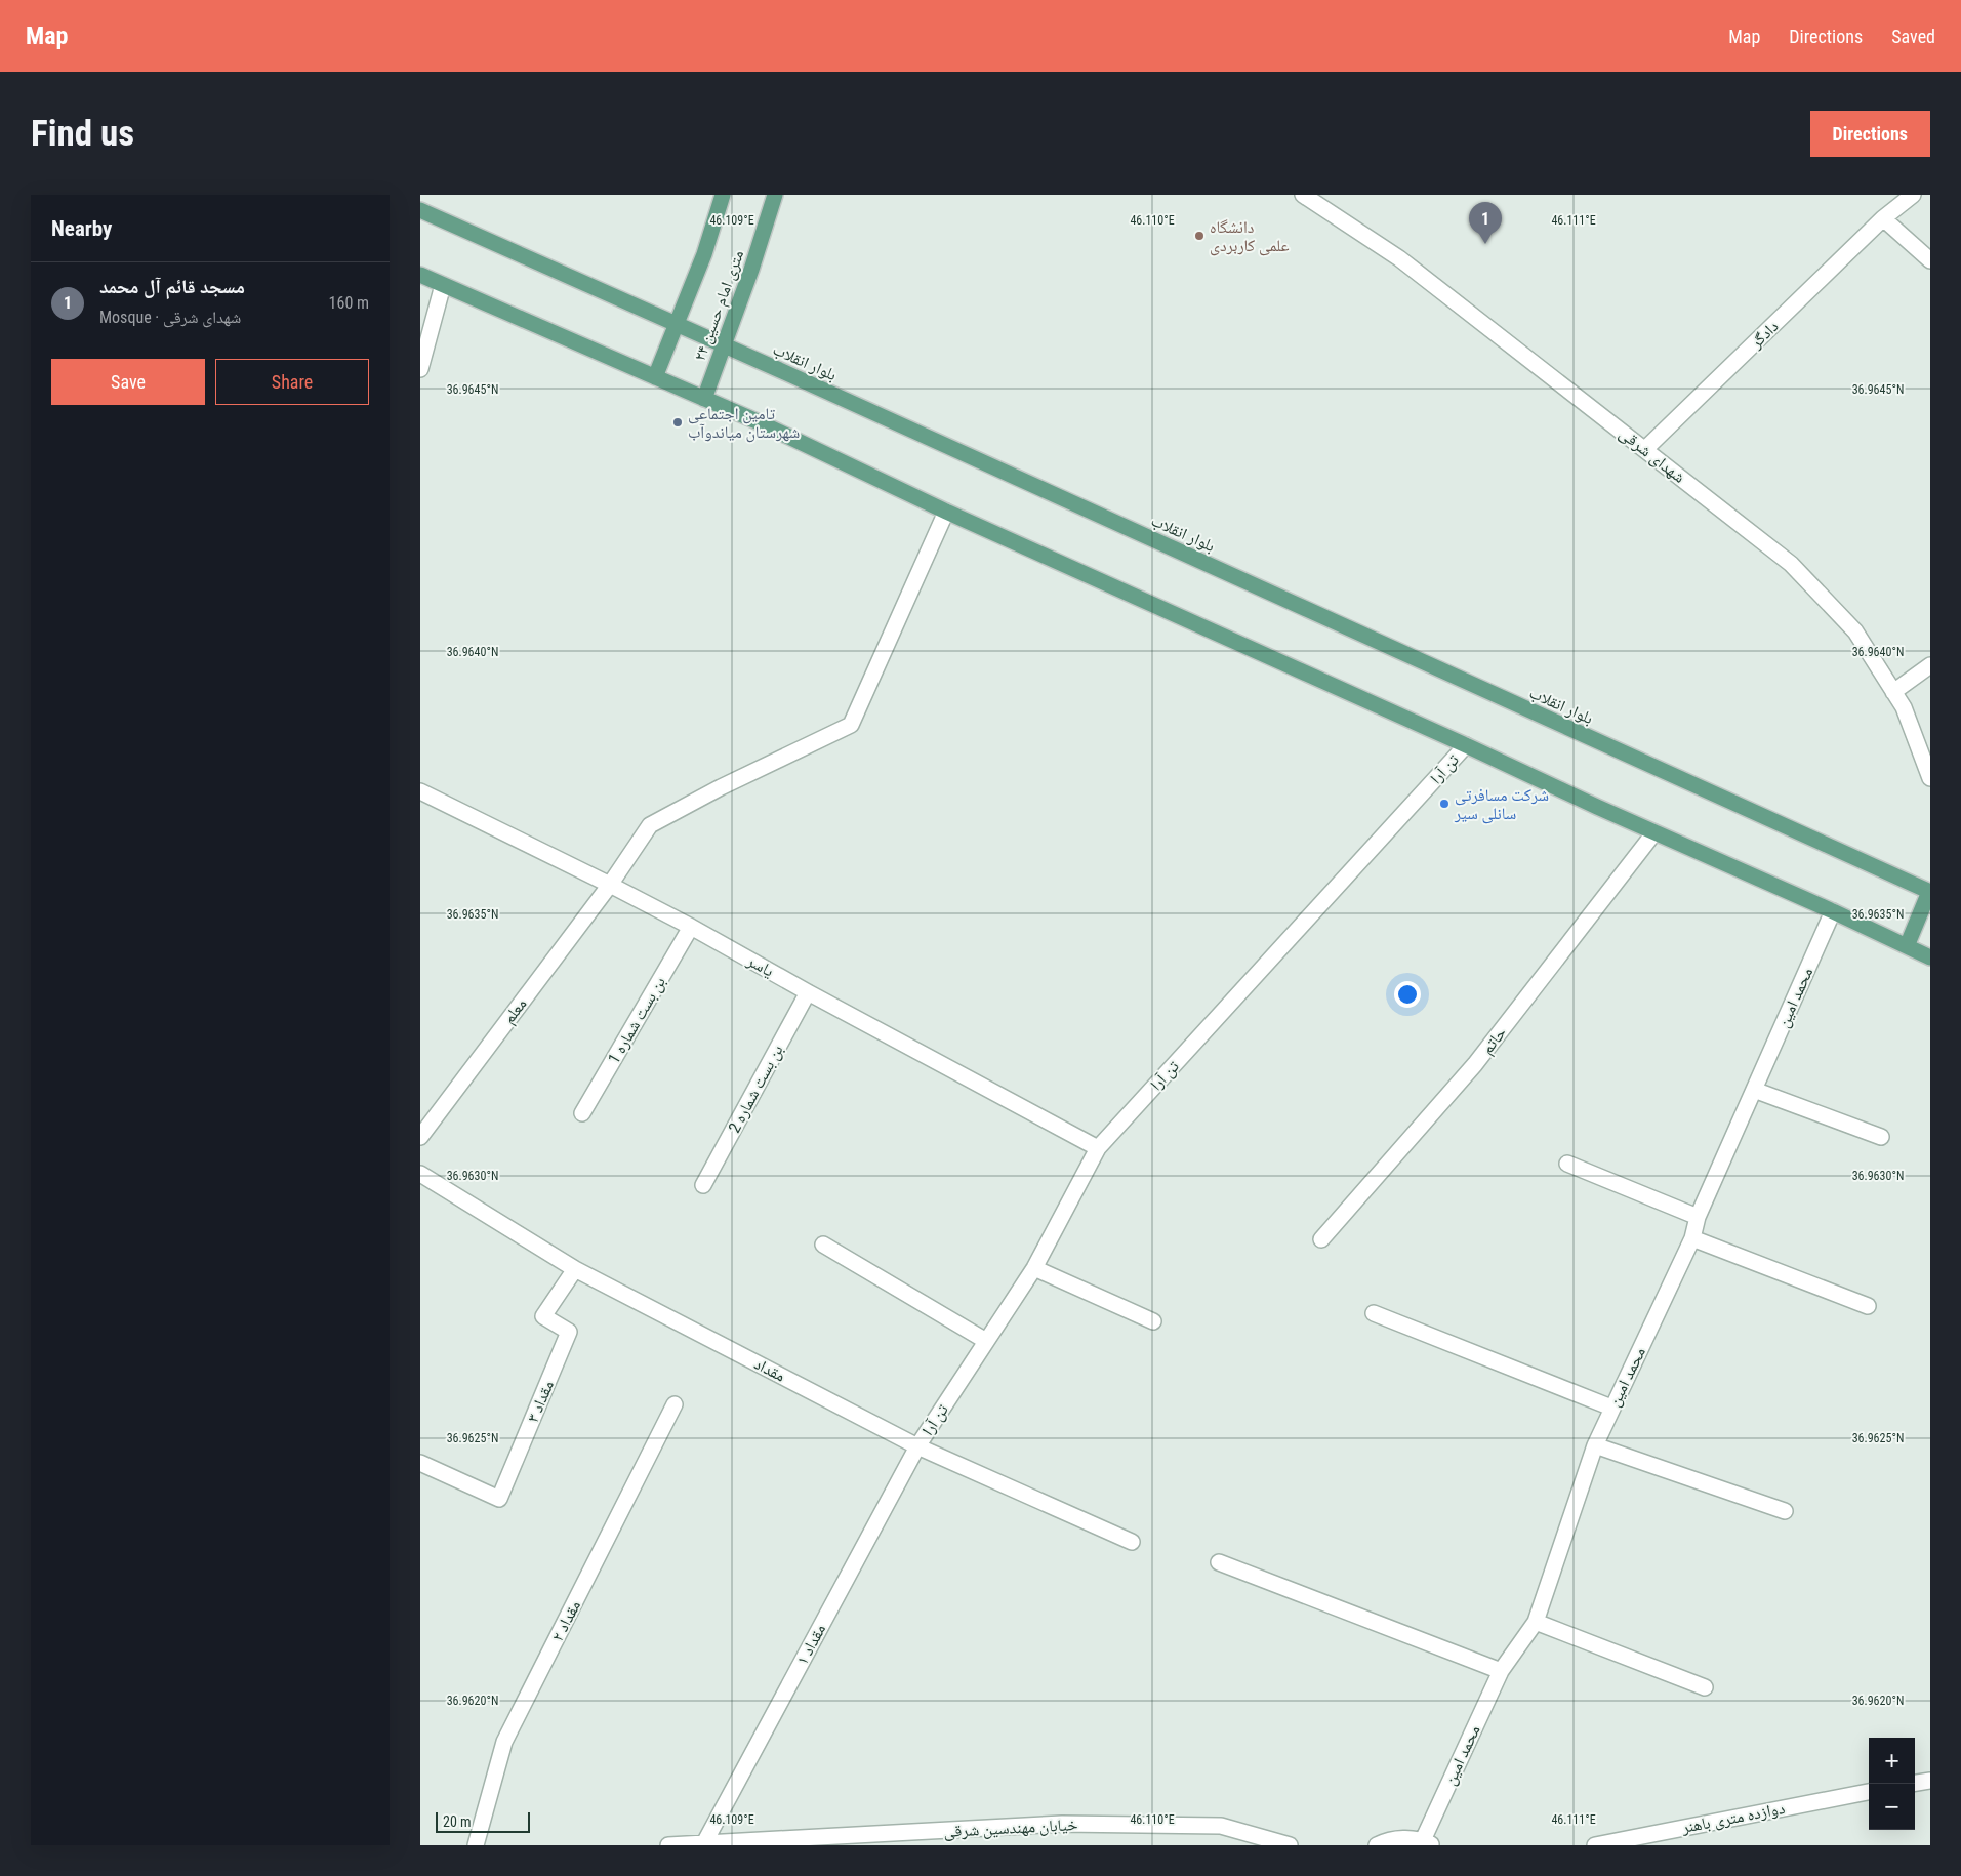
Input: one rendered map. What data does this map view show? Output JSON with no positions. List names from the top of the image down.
{
  "streets": {
    "main road": ["۲۴ متری امام حسین", "بلوار انقلاب"],
    "street": [
      "دادگر",
      "شهدای شرقی",
      "تن آرا",
      "یاسر",
      "محمد امین",
      "معلم",
      "بن بست شماره 1",
      "حاتم",
      "بن بست شماره 2",
      "مقداد",
      "مقداد ۳",
      "مقداد ۲",
      "مقداد ۱",
      "دوازده متری باهنر",
      "خیابان مهندسین شرقی"
    ]
  },
  "crossings": [
    ["۲۴ متری امام حسین", "بلوار انقلاب"],
    ["دادگر", "شهدای شرقی"],
    ["تن آرا", "یاسر"],
    ["تن آرا", "مقداد"],
    ["تن آرا", "مقداد ۱"],
    ["یاسر", "معلم"],
    ["یاسر", "بن بست شماره 1"],
    ["یاسر", "بن بست شماره 2"],
    ["مقداد", "مقداد ۳"],
    ["مقداد", "مقداد ۱"],
    ["مقداد ۱", "خیابان مهندسین شرقی"]
  ],
  "places": ["دانشگاه علمی کاربردی", "تامین اجتماعی شهرستان میاندوآب", "شرکت مسافرتی سانلی سیر"],
  "scale_bar": "20 m",
  "page": {
    "header": "Map",
    "nav": ["Map", "Directions", "Saved"],
    "buttons": [
      "Directions",
      ["Save", "Share"]
    ],
    "title": "Find us",
    "heading": "Nearby",
    "pins": "1",
    "list": [
      {
        "mark": "1",
        "name": "مسجد قائم آل محمد",
        "note": "Mosque · شهدای شرقی",
        "value": "160 m"
      }
    ],
    "map_buttons": ["+", "−"],
    "scale": "20 m"
  },
  "coordinates": [
    "46.109°E",
    "46.110°E",
    "46.111°E",
    "36.9645°N",
    "36.9640°N",
    "36.9635°N",
    "36.9630°N",
    "36.9625°N",
    "36.9620°N"
  ]
}
